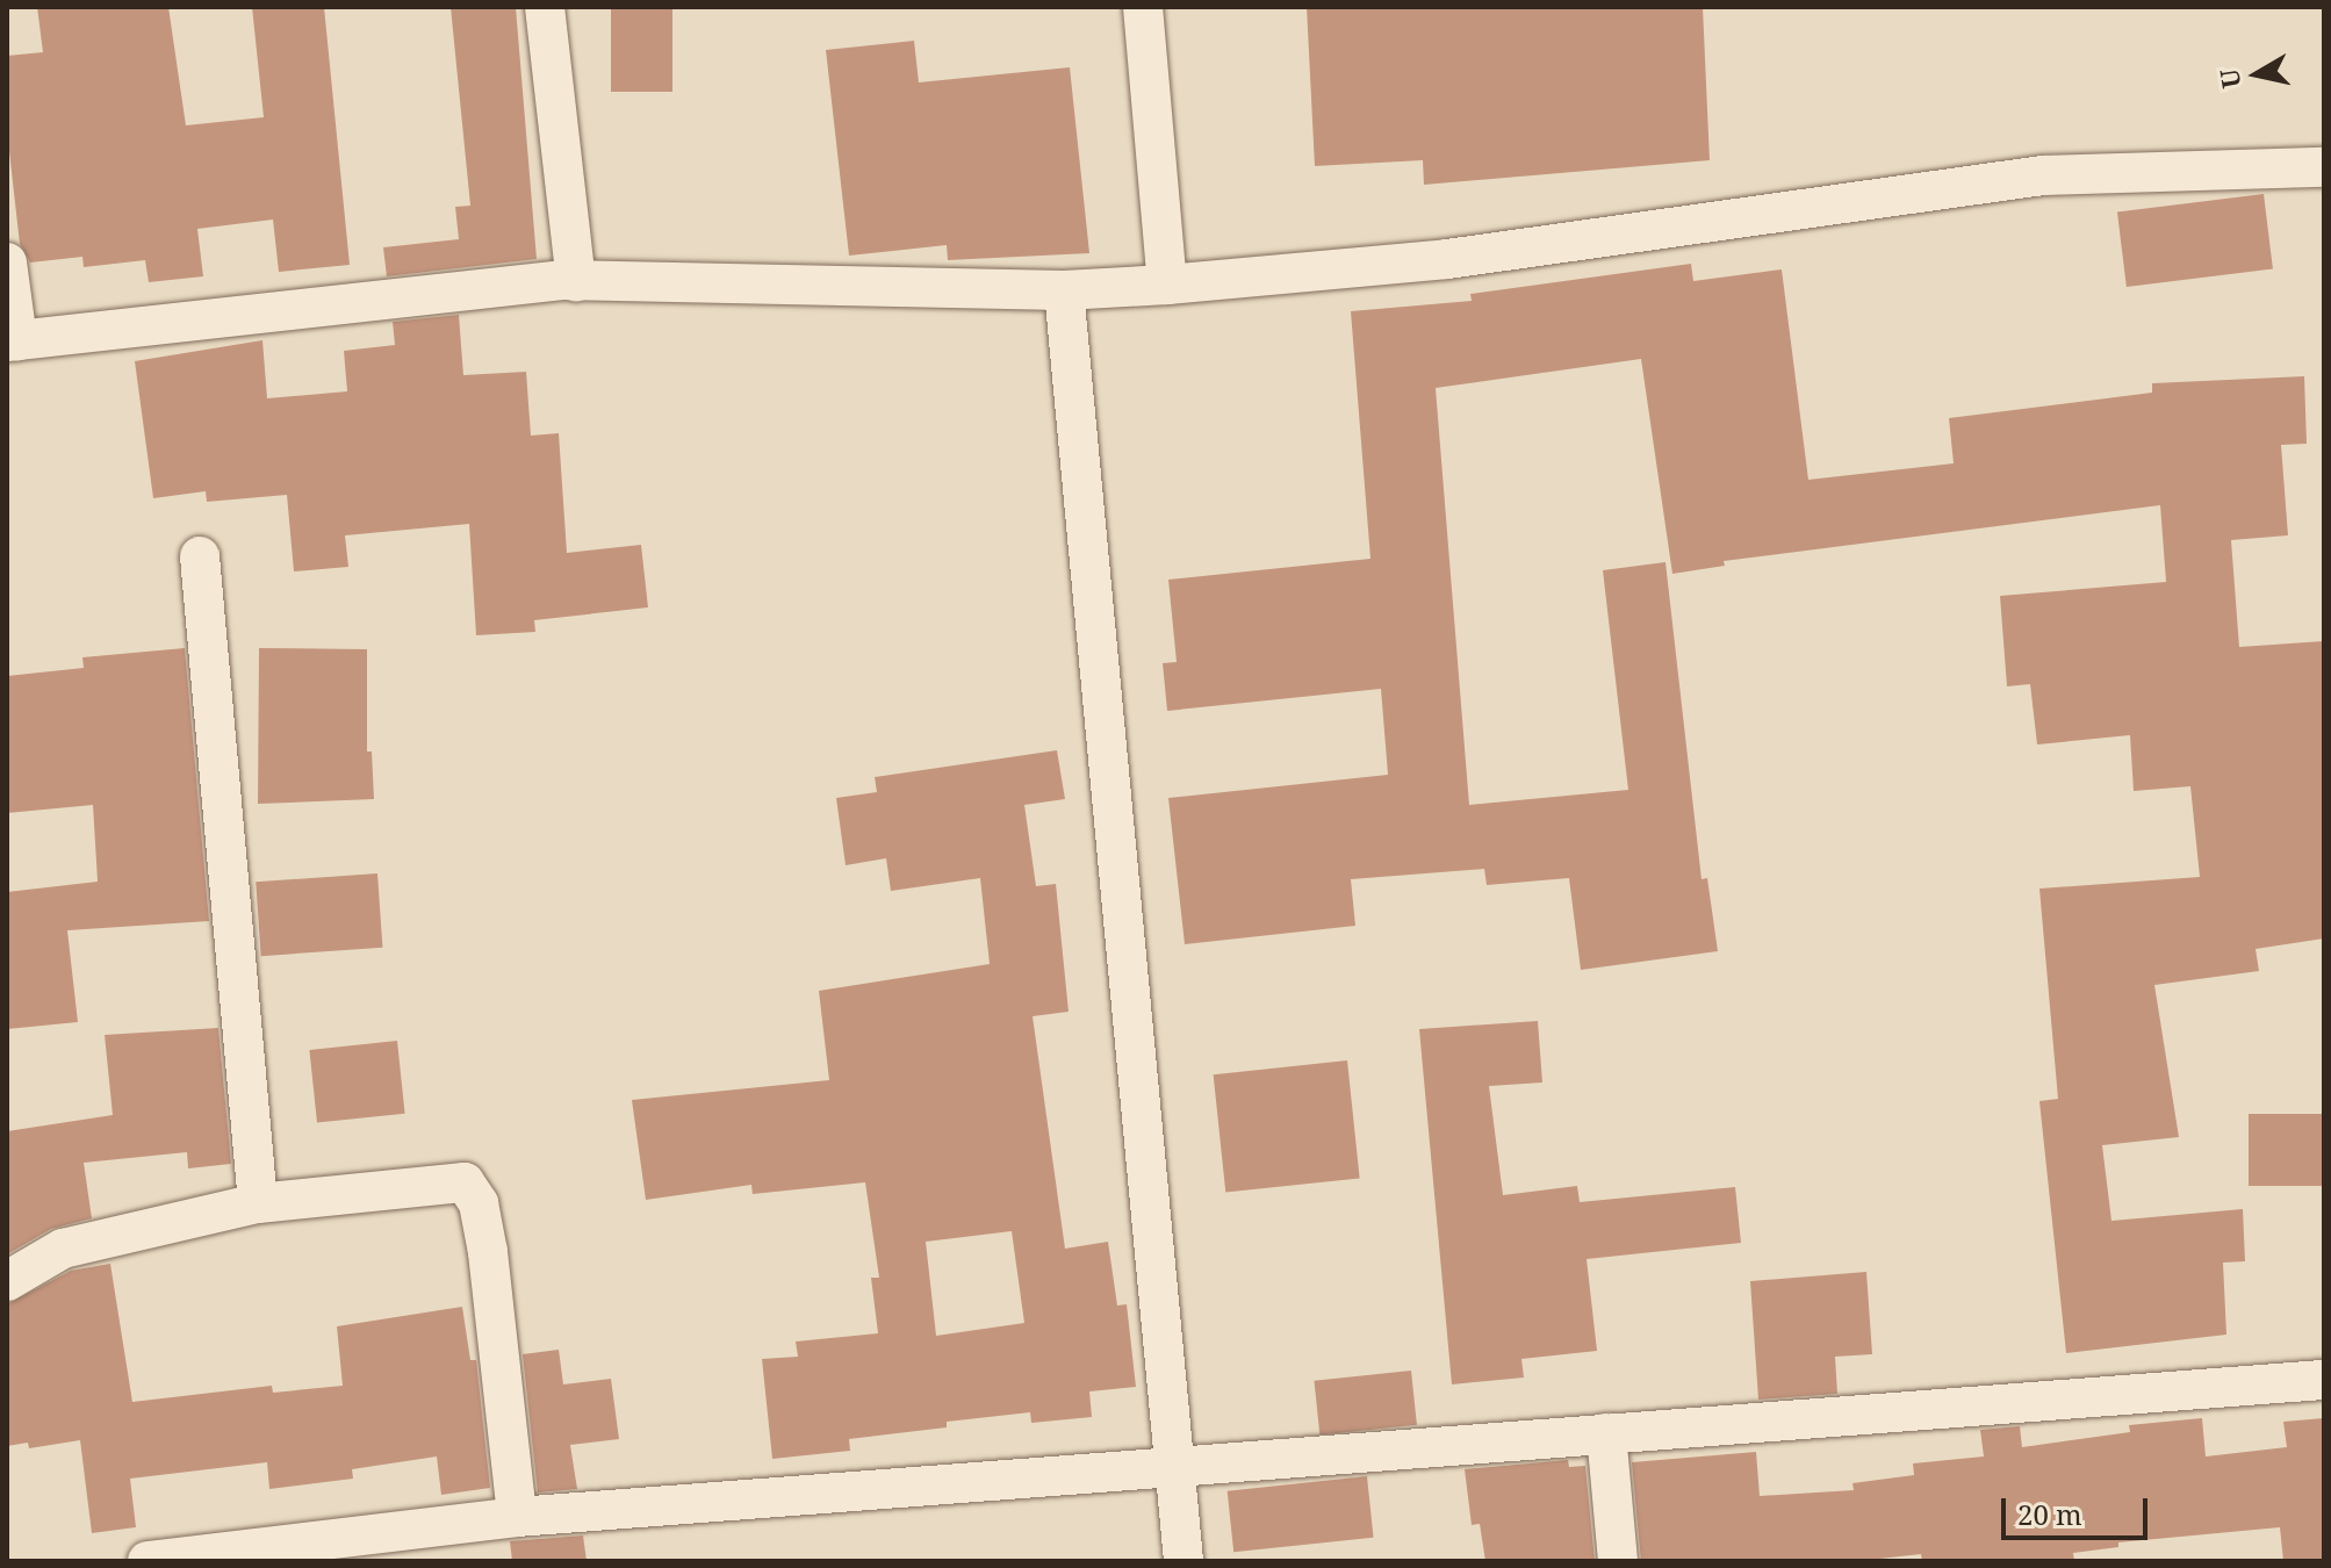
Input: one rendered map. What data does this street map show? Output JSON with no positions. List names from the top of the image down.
{
  "scale_bar": "20 m",
  "north": "left"
}
